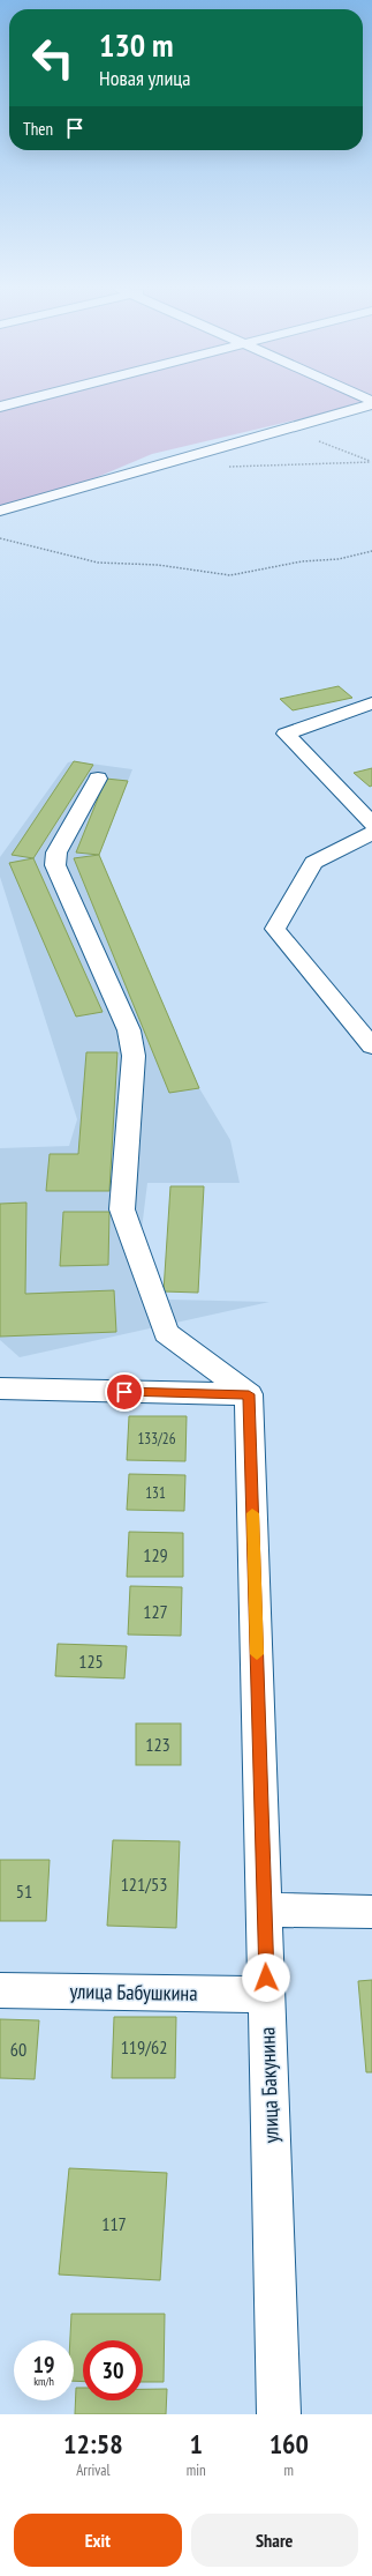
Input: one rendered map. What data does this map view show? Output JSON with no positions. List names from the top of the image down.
{
  "streets": {
    "street": ["улица Бабушкина", "улица Бакунина"]
  },
  "crossings": [
    ["улица Бабушкина", "улица Бакунина"]
  ],
  "house_numbers": [
    "133/26",
    "131",
    "129",
    "127",
    "125",
    "123",
    "121/53",
    "51",
    "119/62",
    "60",
    "117"
  ],
  "page": {
    "turn": ["130 m", "Новая улица"],
    "then": "Then",
    "speed": "19 km/h",
    "limit": "30",
    "eta": [
      "12:58",
      "Arrival",
      "1",
      "min",
      "160",
      "m"
    ],
    "buttons": ["Exit", "Share"]
  }
}
